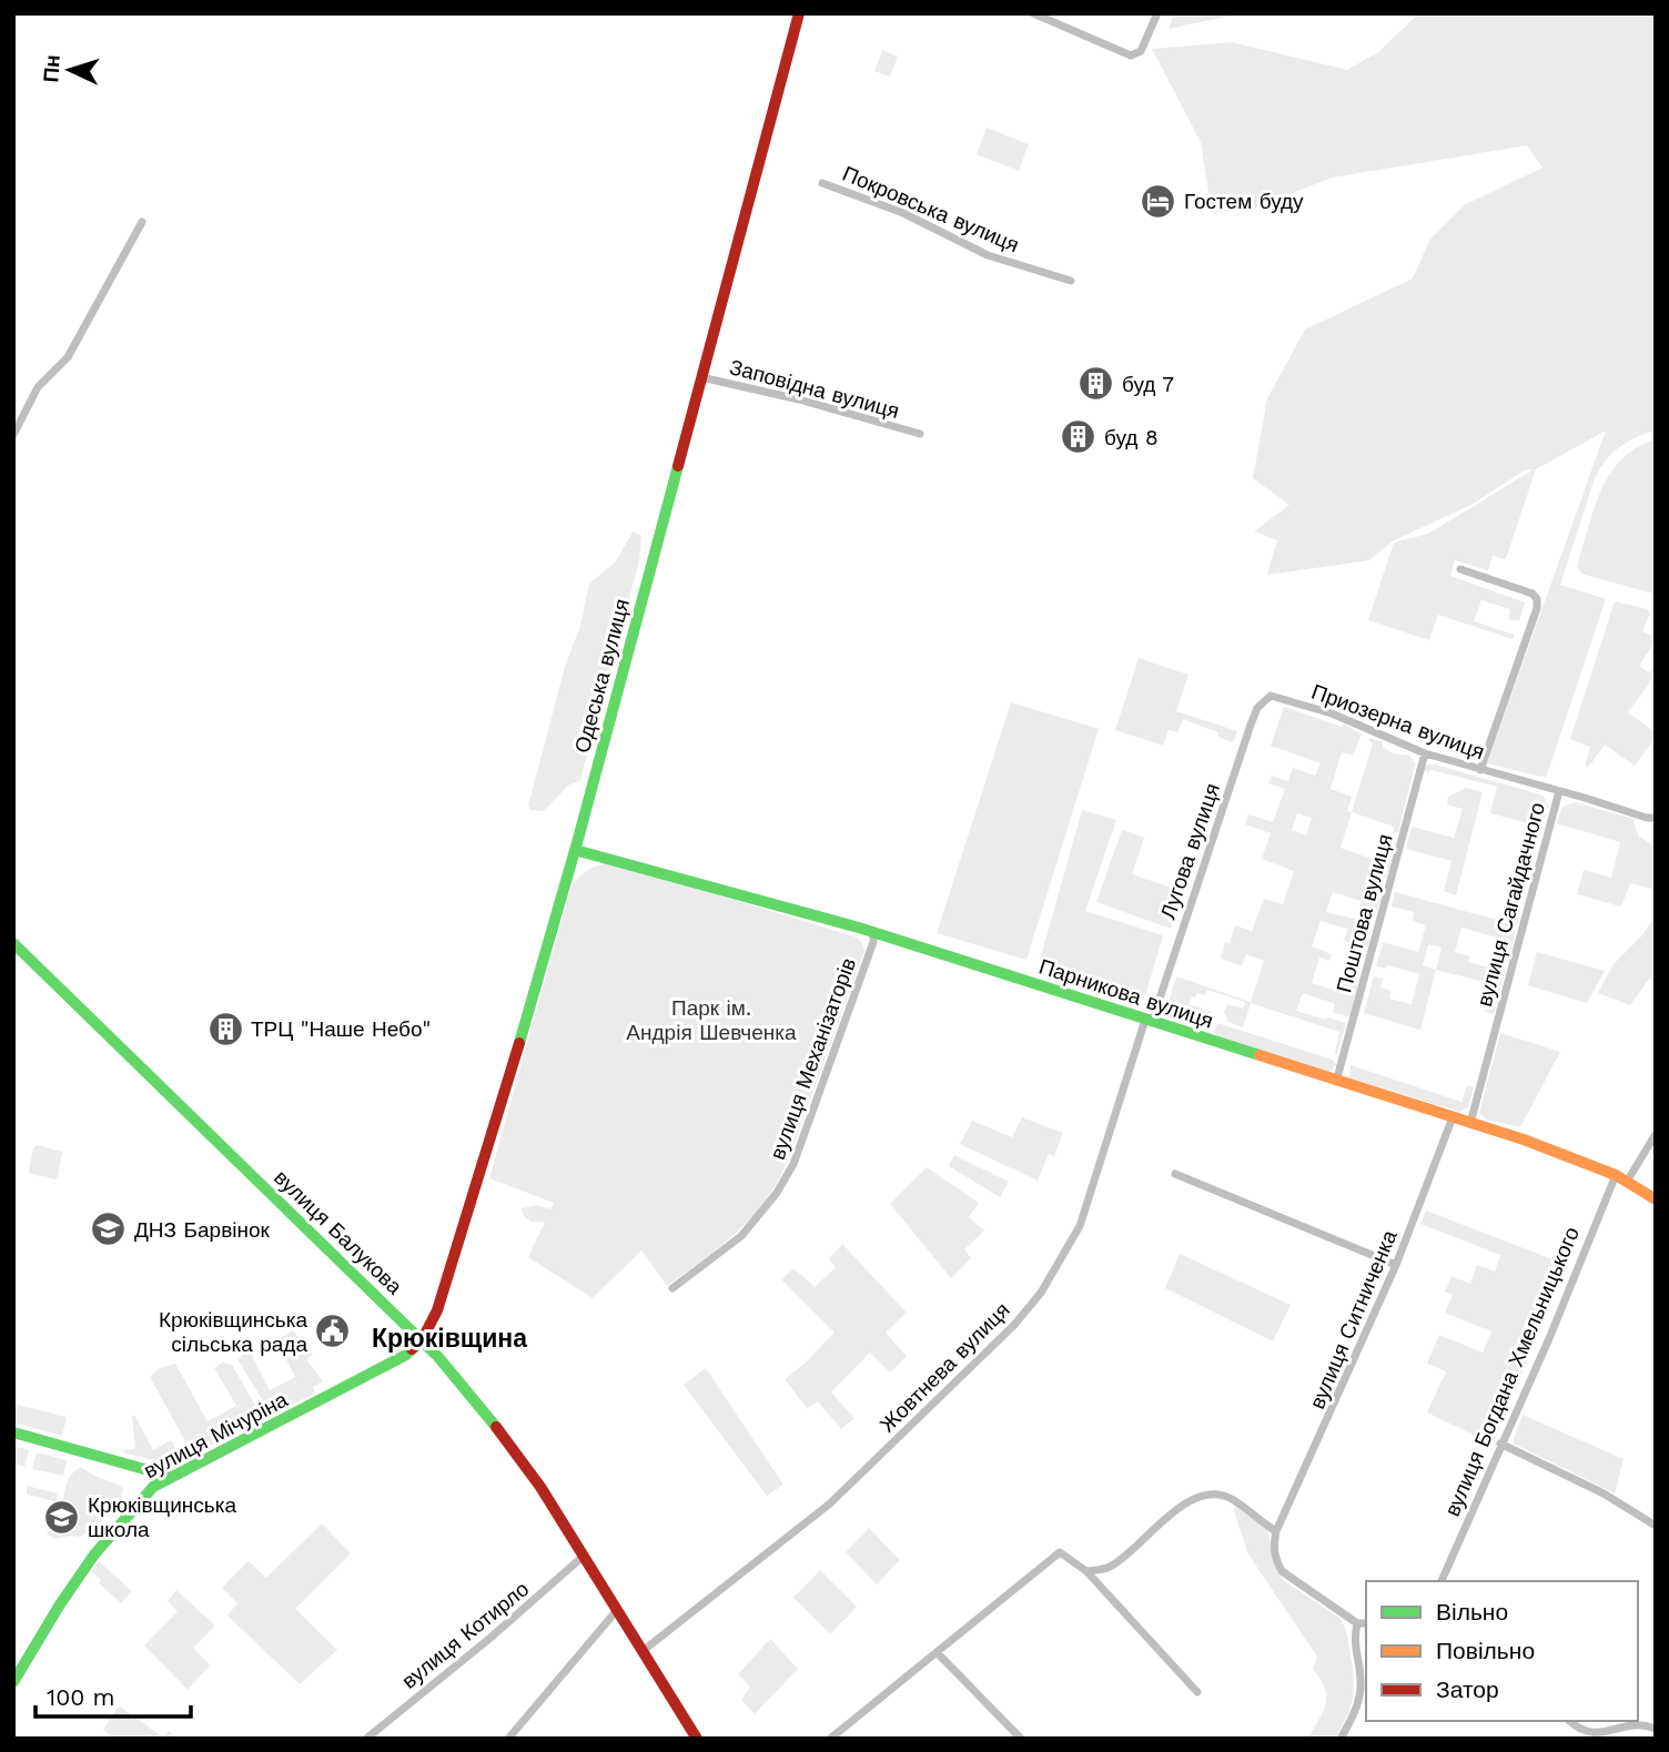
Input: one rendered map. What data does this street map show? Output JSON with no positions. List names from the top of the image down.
{
  "streets": {
    "street": [
      "Покровська вулиця",
      "Заповідна вулиця",
      "Одеська вулиця",
      "Приозерна вулиця",
      "Лугова вулиця",
      "вулиця Сагайдачного",
      "Поштова вулиця",
      "Парникова вулиця",
      "вулиця Механізаторів",
      "вулиця Балукова",
      "вулиця Ситниченка",
      "Жовтнева вулиця",
      "вулиця Богдана Хмельницького",
      "вулиця Мічуріна",
      "вулиця Котирло"
    ]
  },
  "crossings": [
    ["Заповідна вулиця", "Одеська вулиця"],
    ["Одеська вулиця", "Парникова вулиця"],
    ["Одеська вулиця", "вулиця Балукова"],
    ["Одеська вулиця", "вулиця Мічуріна"],
    ["Приозерна вулиця", "Лугова вулиця"],
    ["Приозерна вулиця", "вулиця Сагайдачного"],
    ["Приозерна вулиця", "Поштова вулиця"],
    ["Лугова вулиця", "Парникова вулиця"],
    ["Лугова вулиця", "Жовтнева вулиця"],
    ["вулиця Сагайдачного", "Парникова вулиця"],
    ["Поштова вулиця", "Парникова вулиця"],
    ["Парникова вулиця", "вулиця Механізаторів"],
    ["Парникова вулиця", "вулиця Ситниченка"],
    ["Парникова вулиця", "Жовтнева вулиця"],
    ["Парникова вулиця", "вулиця Богдана Хмельницького"],
    ["вулиця Балукова", "Жовтнева вулиця"],
    ["вулиця Балукова", "вулиця Мічуріна"],
    ["вулиця Балукова", "вулиця Котирло"]
  ],
  "districts": ["Крюківщина"],
  "parks": ["Парк ім. Андрія Шевченка"],
  "places": {
    "hotel": ["Гостем буду"],
    "building": ["буд 7", "буд 8", "ТРЦ \"Наше Небо\""],
    "school or university": ["ДНЗ Барвінок", "Крюківщинська школа"],
    "public building": ["Крюківщинська сільська рада"]
  },
  "legend": ["Вільно", "Повільно", "Затор"],
  "scale_bar": "100 m",
  "north": "left"
}
